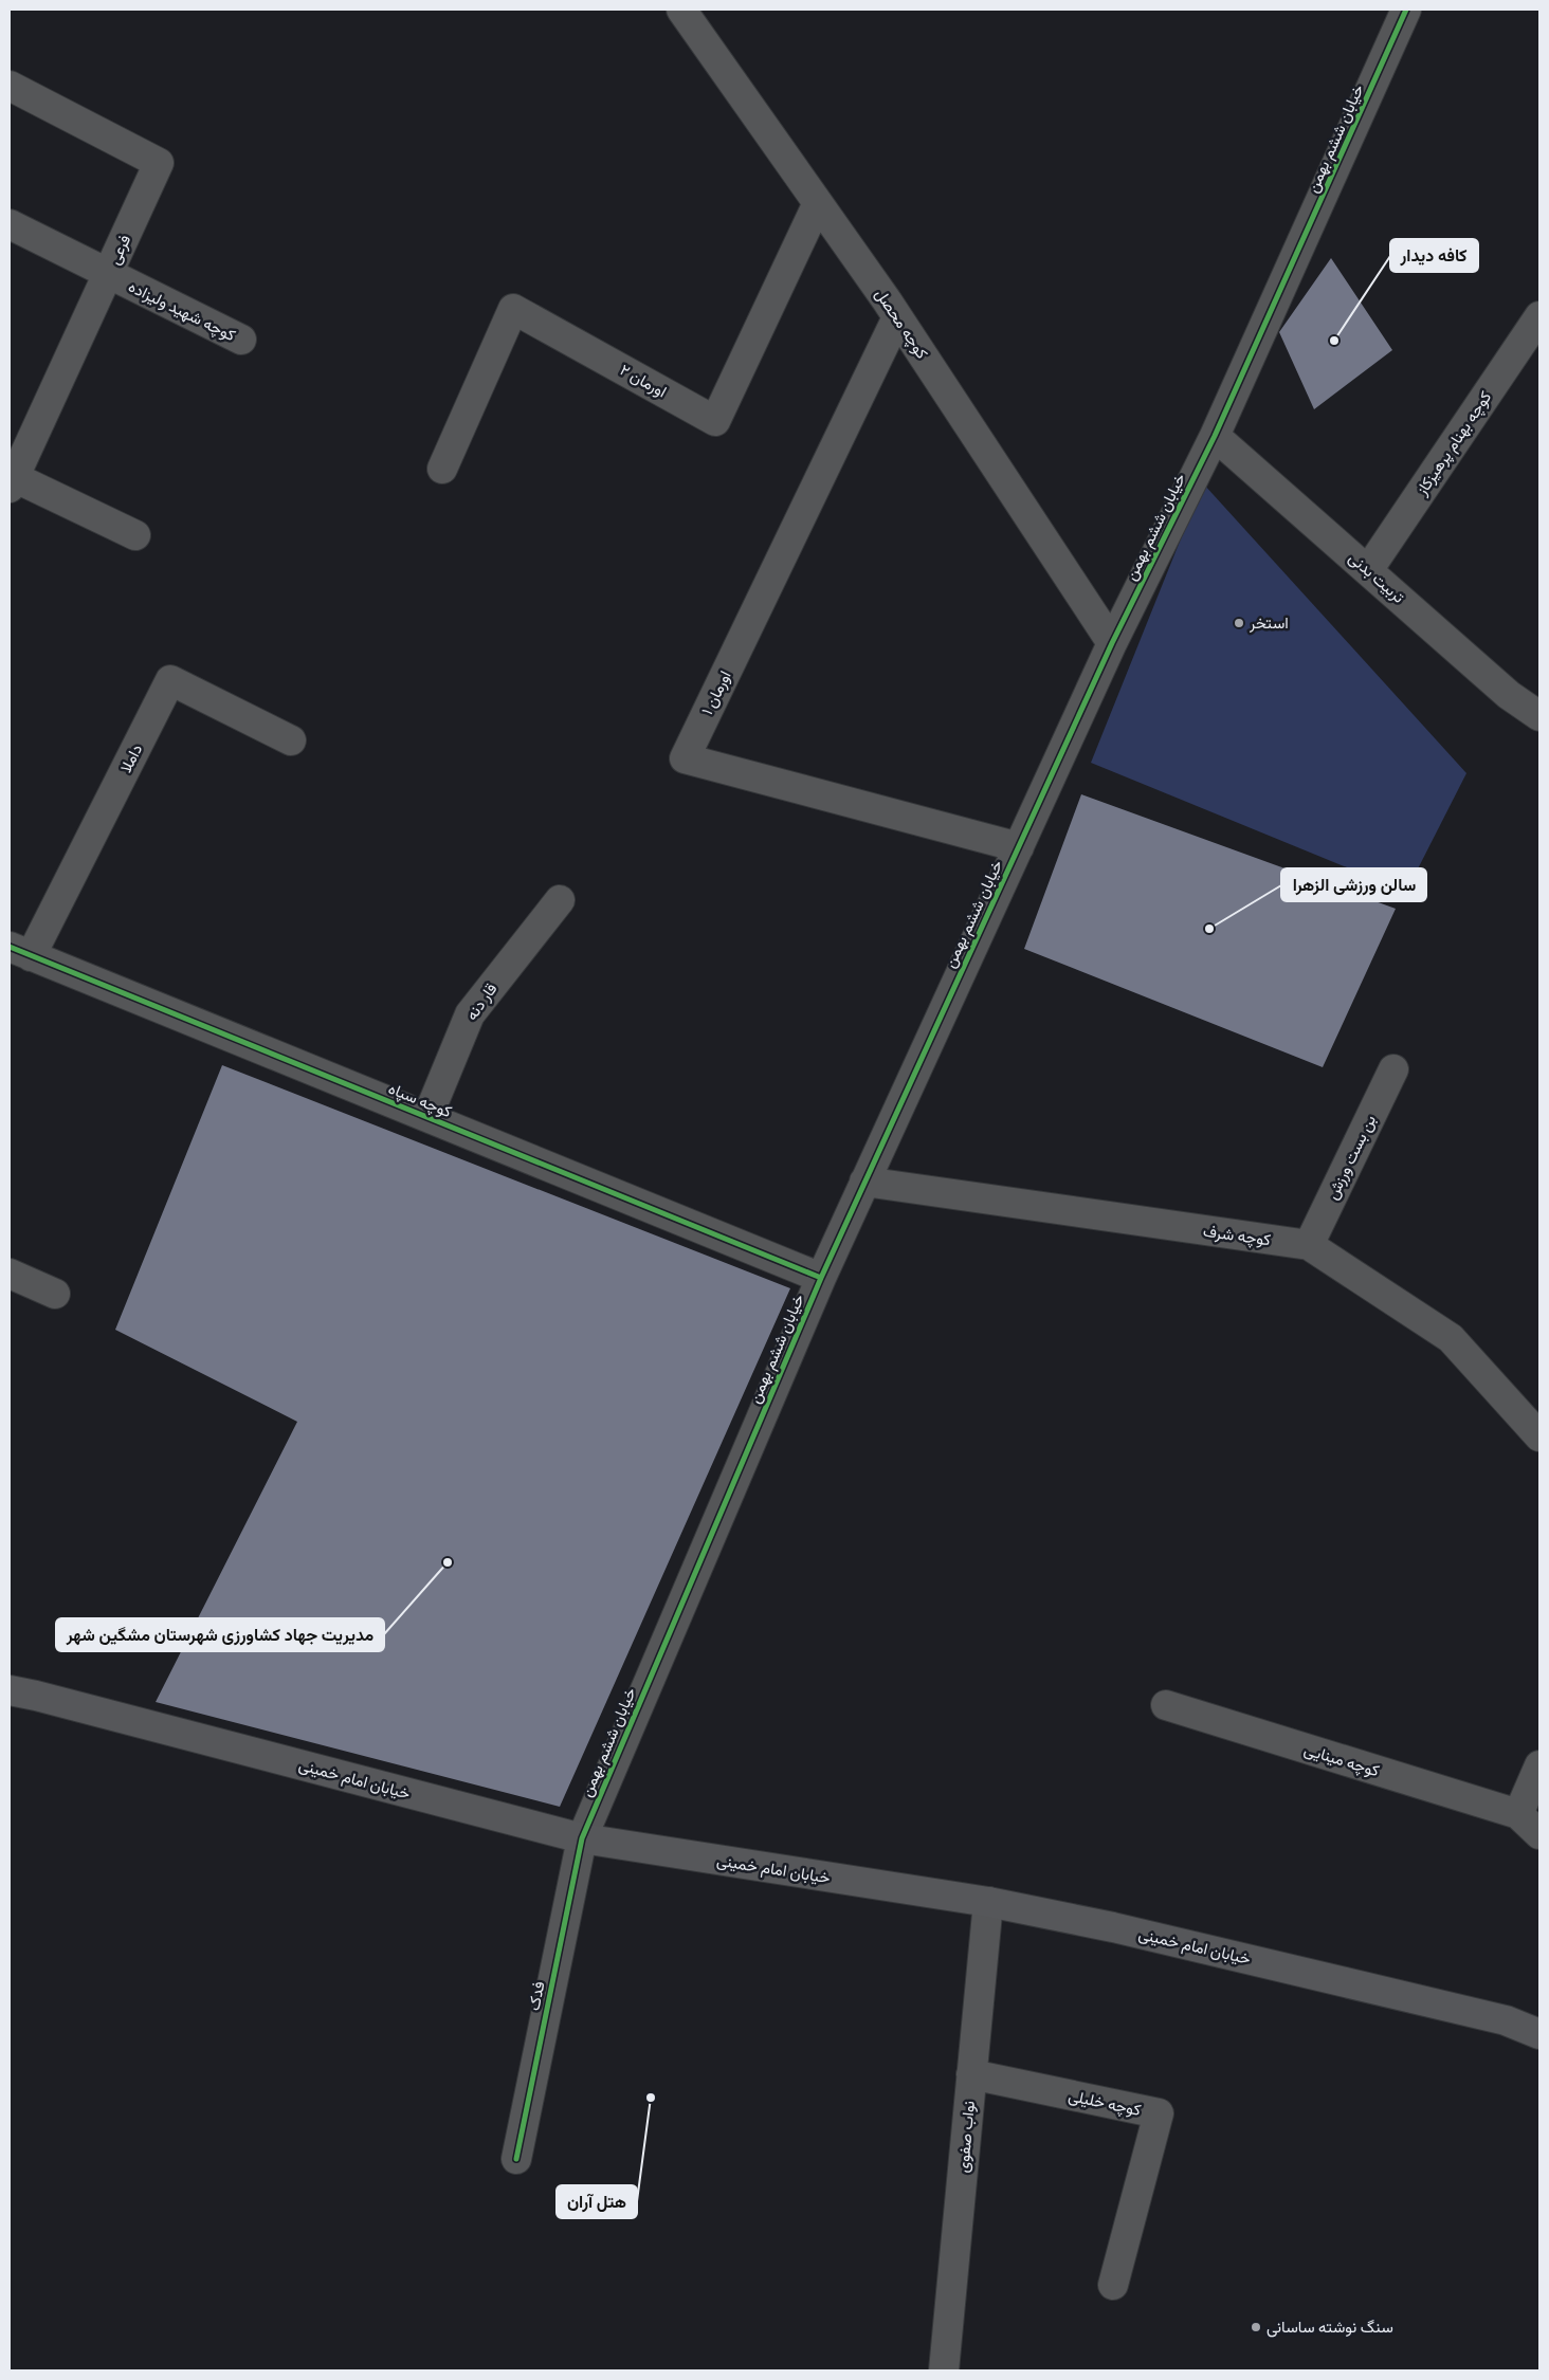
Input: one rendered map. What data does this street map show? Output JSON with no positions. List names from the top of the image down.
{
  "streets": {
    "main road": ["خیابان امام خمینی"],
    "street": [
      "خیابان ششم بهمن",
      "فرعی",
      "کوچه شهید ولیزاده",
      "کوچه محصل",
      "اورمان ۲",
      "کوچه بهنام پرهیزکاز",
      "تربیت بدنی",
      "اورمان ۱",
      "داملا",
      "قار دنه",
      "کوچه سپاه",
      "بن بست ورزش",
      "کوچه شرف",
      "کوچه مینایی",
      "فدک",
      "کوچه خلیلی",
      "نواب صفوی"
    ]
  },
  "crossings": [
    ["خیابان ششم بهمن", "کوچه محصل"],
    ["خیابان ششم بهمن", "تربیت بدنی"],
    ["خیابان ششم بهمن", "اورمان ۱"],
    ["خیابان ششم بهمن", "کوچه سپاه"],
    ["خیابان ششم بهمن", "کوچه شرف"],
    ["خیابان ششم بهمن", "خیابان امام خمینی"],
    ["خیابان ششم بهمن", "فدک"],
    ["فرعی", "کوچه شهید ولیزاده"],
    ["کوچه محصل", "اورمان ۲"],
    ["کوچه محصل", "اورمان ۱"],
    ["کوچه بهنام پرهیزکاز", "تربیت بدنی"],
    ["داملا", "کوچه سپاه"],
    ["قار دنه", "کوچه سپاه"],
    ["بن بست ورزش", "کوچه شرف"],
    ["خیابان امام خمینی", "فدک"],
    ["خیابان امام خمینی", "نواب صفوی"],
    ["کوچه خلیلی", "نواب صفوی"]
  ],
  "places": [
    "کافه دیدار",
    "استخر",
    "سالن ورزشی الزهرا",
    "مدیریت جهاد کشاورزی شهرستان مشگین شهر",
    "هتل آران",
    "سنگ نوشته ساسانی"
  ]
}
